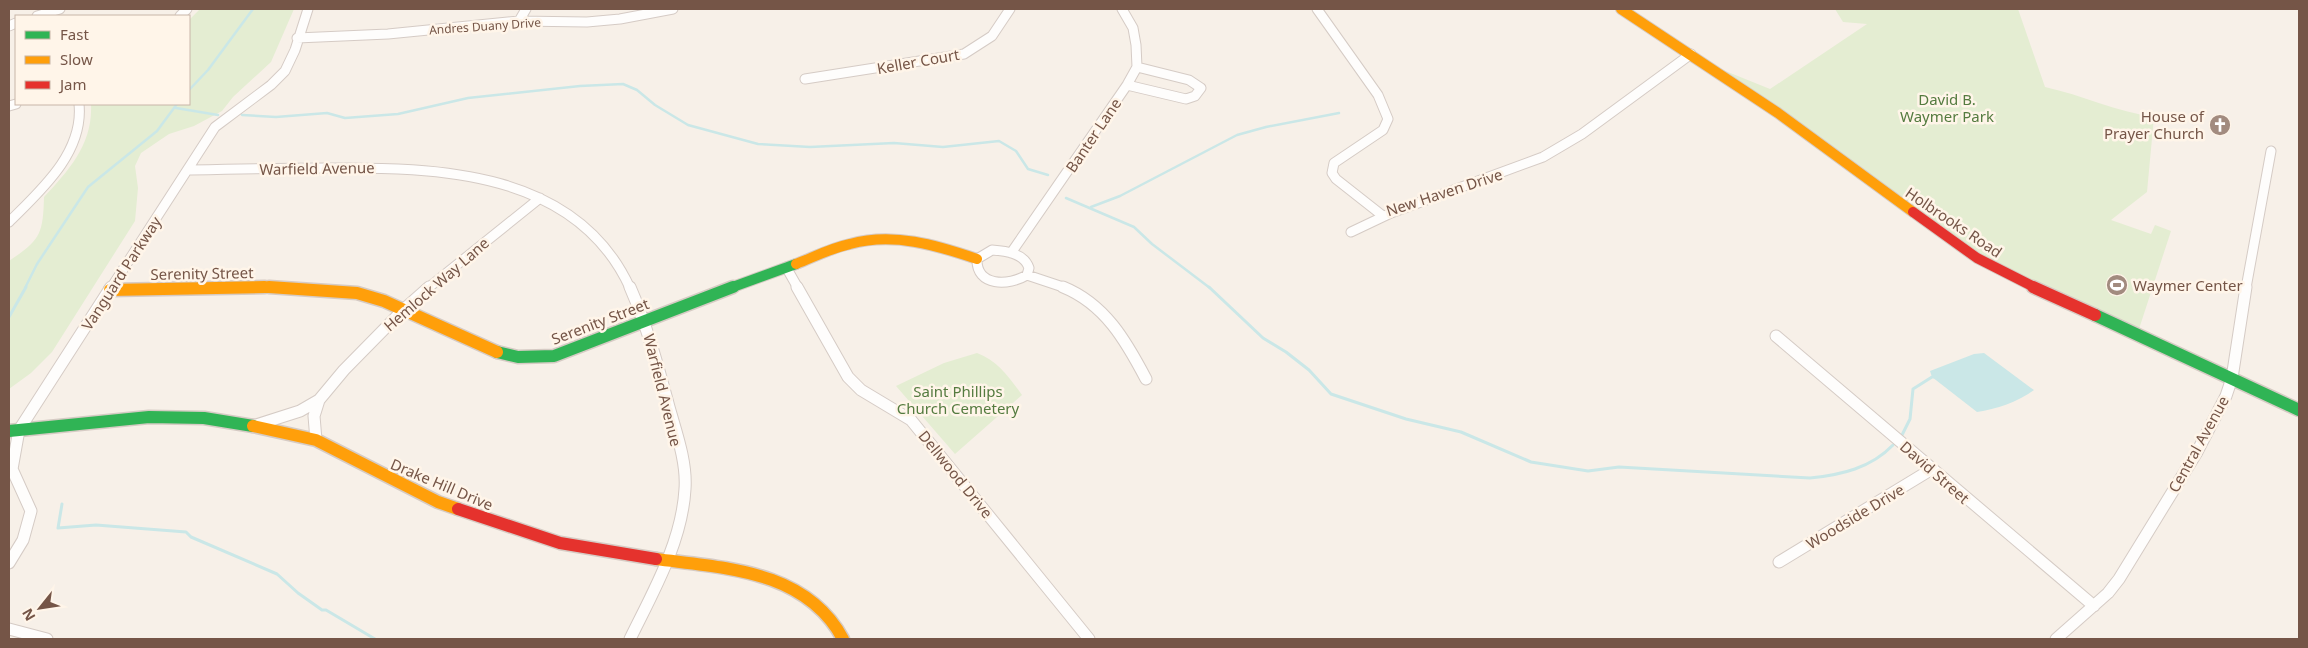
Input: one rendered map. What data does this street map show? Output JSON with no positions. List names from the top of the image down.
{
  "streets": {
    "street": [
      "Andres Duany Drive",
      "Keller Court",
      "Banter Lane",
      "Warfield Avenue",
      "New Haven Drive",
      "Holbrooks Road",
      "Vanguard Parkway",
      "Serenity Street",
      "Hemlock Way Lane",
      "Central Avenue",
      "David Street",
      "Dellwood Drive",
      "Drake Hill Drive",
      "Woodside Drive"
    ]
  },
  "crossings": [
    ["Andres Duany Drive", "Vanguard Parkway"],
    ["Banter Lane", "Serenity Street"],
    ["Warfield Avenue", "Vanguard Parkway"],
    ["Warfield Avenue", "Serenity Street"],
    ["Warfield Avenue", "Hemlock Way Lane"],
    ["Warfield Avenue", "Drake Hill Drive"],
    ["New Haven Drive", "Holbrooks Road"],
    ["Holbrooks Road", "Central Avenue"],
    ["Vanguard Parkway", "Serenity Street"],
    ["Vanguard Parkway", "Drake Hill Drive"],
    ["Serenity Street", "Hemlock Way Lane"],
    ["Serenity Street", "Dellwood Drive"],
    ["Hemlock Way Lane", "Drake Hill Drive"],
    ["Central Avenue", "David Street"],
    ["David Street", "Woodside Drive"]
  ],
  "parks": ["David B. Waymer Park", "Saint Phillips Church Cemetery"],
  "places": {
    "church": ["House of Prayer Church"],
    "sports": ["Waymer Center"]
  },
  "legend": ["Fast", "Slow", "Jam"],
  "north": "bottom left"
}
